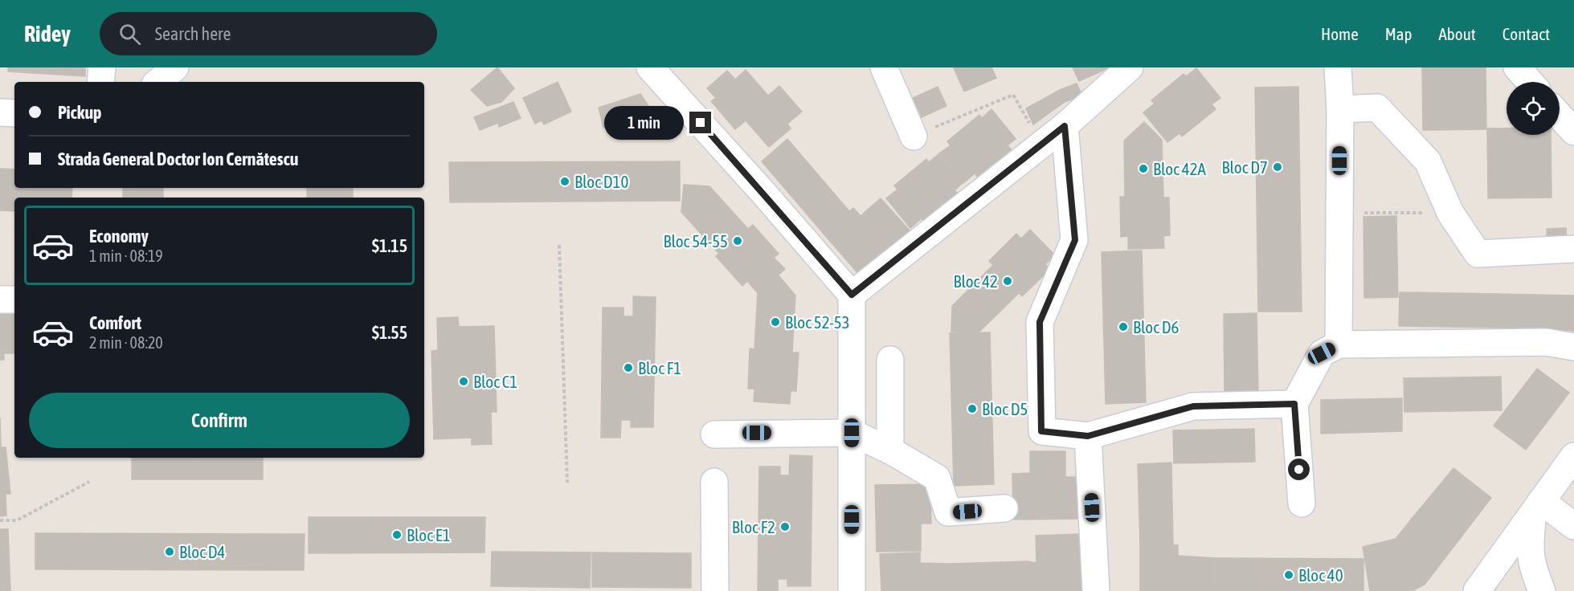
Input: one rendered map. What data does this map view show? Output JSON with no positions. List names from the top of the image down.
{
  "places": [
    "Bloc D7",
    "Bloc 42A",
    "Bloc D10",
    "Bloc 54-55",
    "Bloc 42",
    "Bloc 52-53",
    "Bloc D6",
    "Bloc F1",
    "Bloc C1",
    "Bloc D5",
    "Bloc F2",
    "Bloc E1",
    "Bloc D4",
    "Bloc 40"
  ],
  "page": {
    "header": "Ridey",
    "search": "Search here",
    "nav": [
      "Home",
      "Map",
      "About",
      "Contact"
    ],
    "banner": ["Pickup", "Strada General Doctor Ion Cernătescu"],
    "bubble": "1 min",
    "list": [
      {
        "name": "Economy",
        "note": "1 min · 08:19",
        "value": "$1.15"
      },
      {
        "name": "Comfort",
        "note": "2 min · 08:20",
        "value": "$1.55"
      }
    ],
    "buttons": "Confirm"
  }
}
